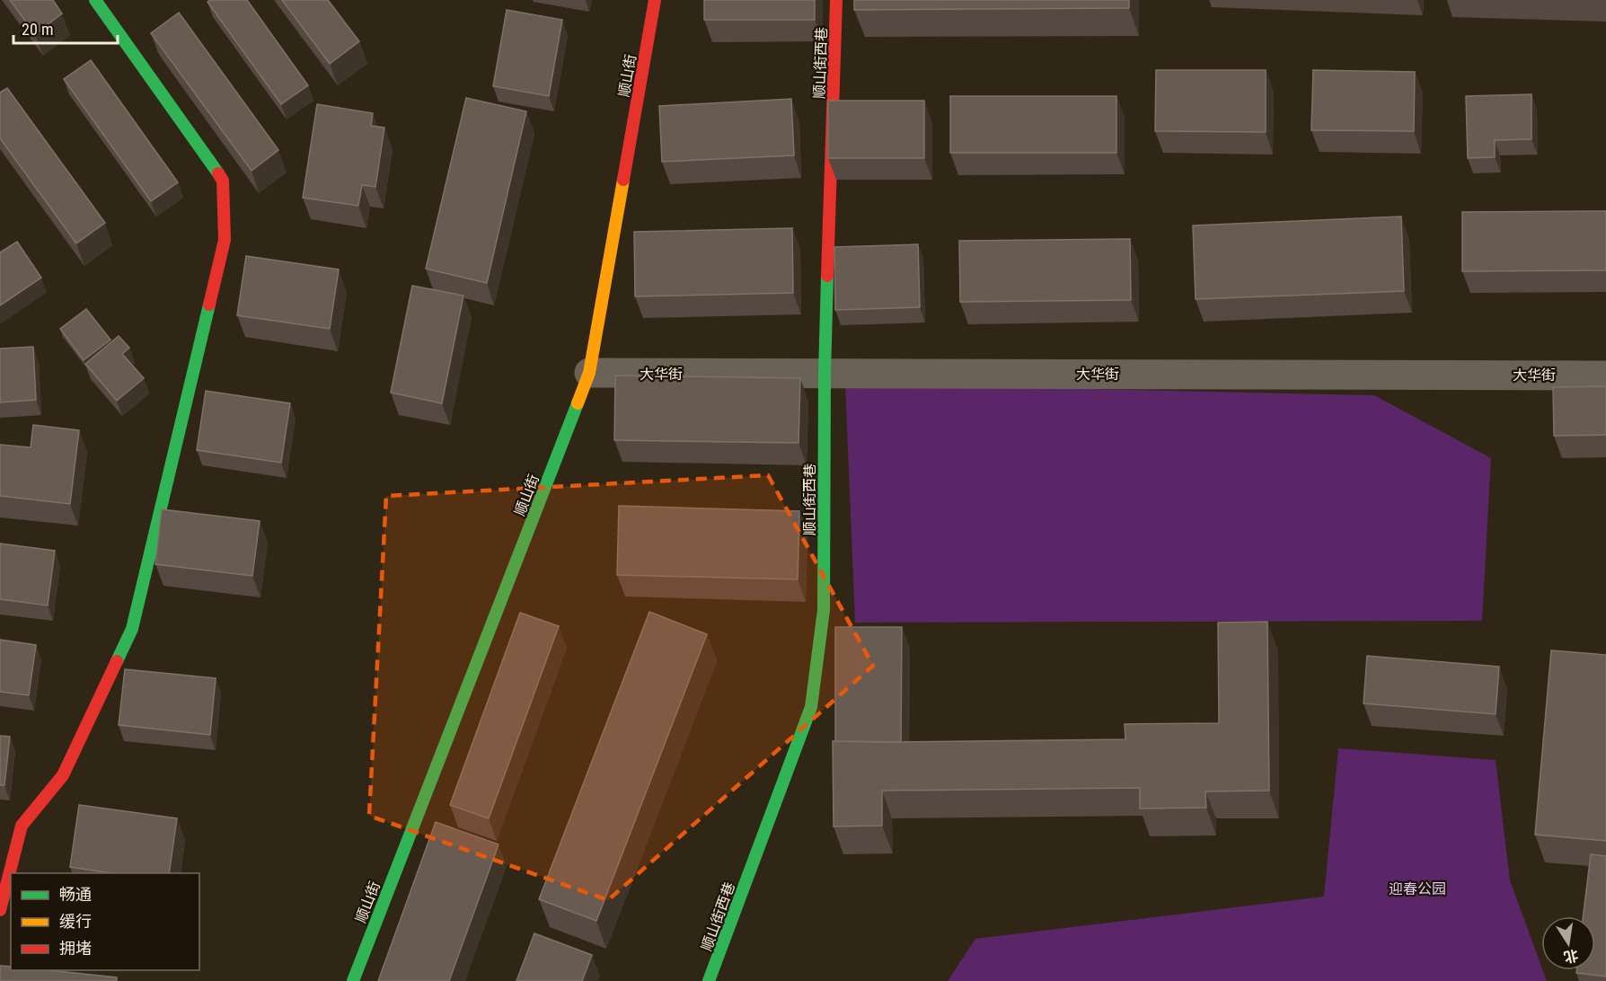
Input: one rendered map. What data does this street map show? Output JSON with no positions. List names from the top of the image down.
{
  "streets": {
    "street": ["顺山街西巷", "顺山街", "大华街"]
  },
  "crossings": [
    ["顺山街西巷", "大华街"],
    ["顺山街", "大华街"]
  ],
  "parks": ["迎春公园"],
  "legend": ["畅通", "缓行", "拥堵"],
  "scale_bar": "20 m",
  "north": "bottom"
}
